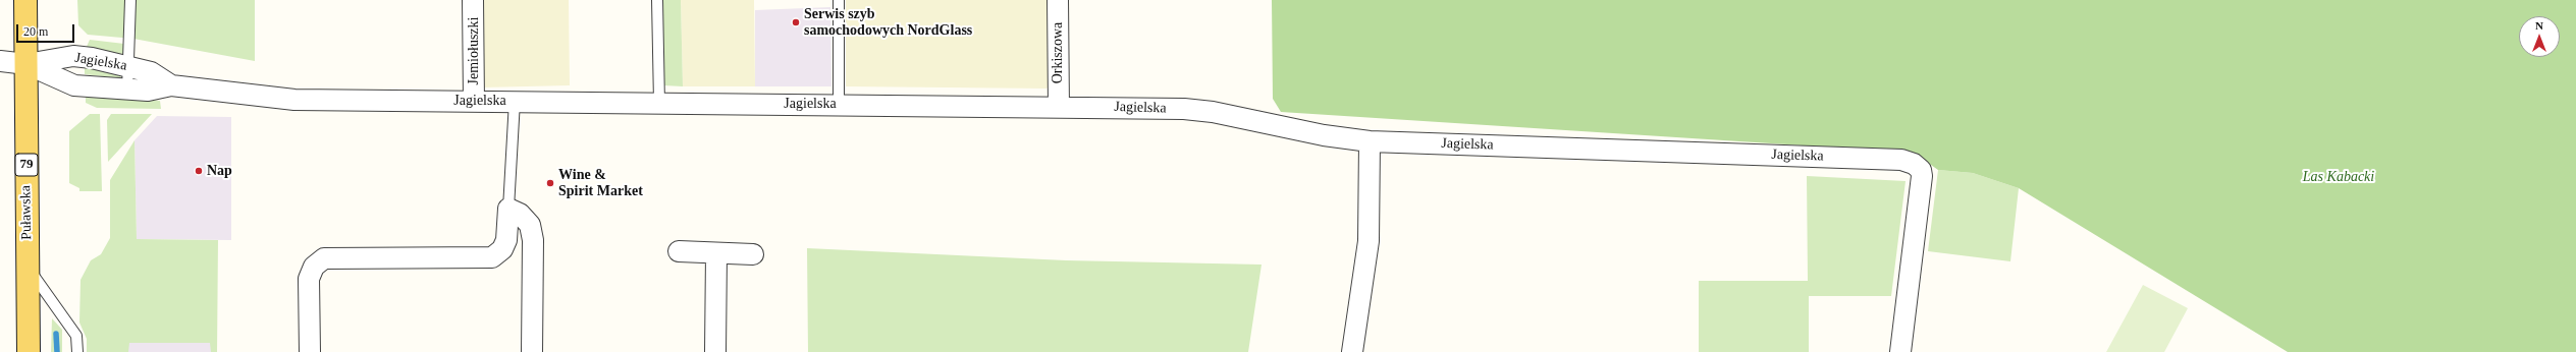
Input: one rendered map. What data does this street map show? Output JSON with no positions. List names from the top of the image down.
{
  "streets": {
    "main road": ["79", "Puławska"],
    "street": ["Jemiołuszki", "Orkiszowa", "Jagielska"]
  },
  "crossings": [
    ["Jemiołuszki", "Jagielska"],
    ["Orkiszowa", "Jagielska"],
    ["Jagielska", "Puławska"]
  ],
  "parks": ["Las Kabacki"],
  "places": ["Serwis szyb samochodowych NordGlass", "Nap", "Wine & Spirit Market"],
  "scale_bar": "20 m",
  "north": "top"
}
